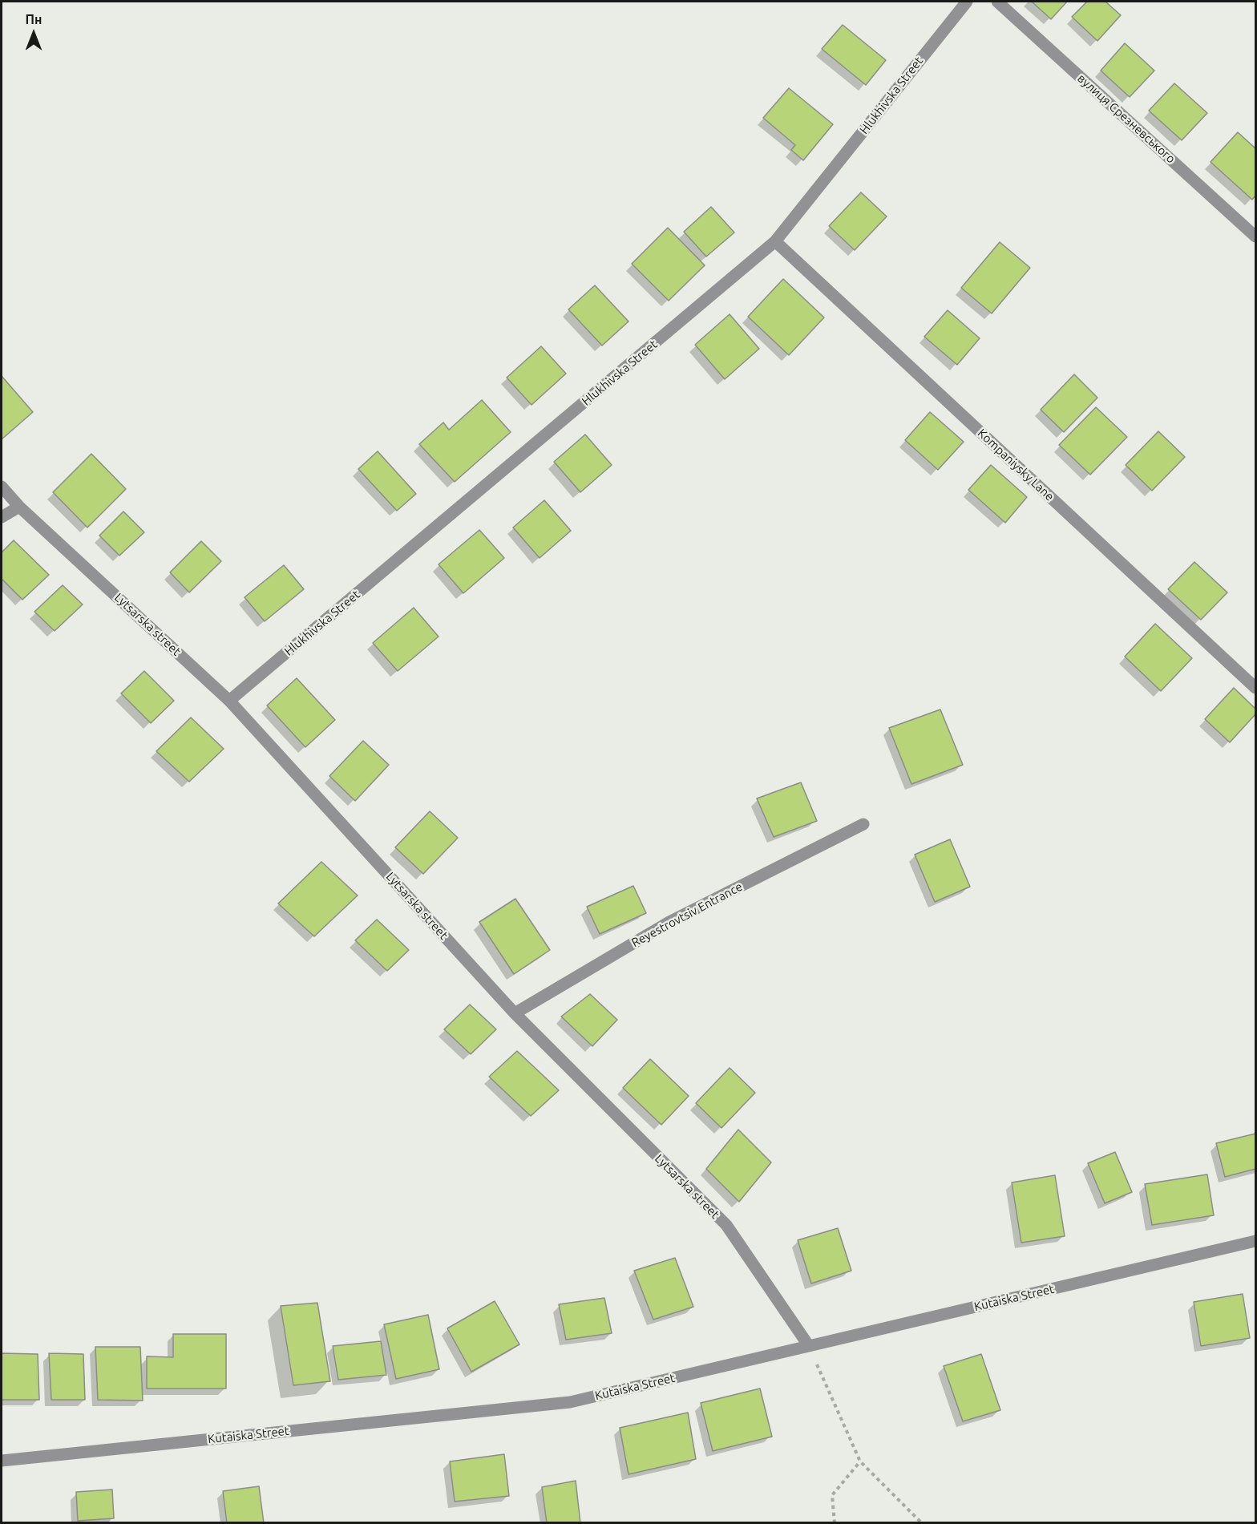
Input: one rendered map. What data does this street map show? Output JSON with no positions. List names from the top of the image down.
{
  "streets": {
    "street": [
      "Hlukhivska Street",
      "вулиця Срезневського",
      "Kompaniysky Lane",
      "Lytsarska street",
      "Reyestrovtsiv Entrance",
      "Kutaiska Street"
    ]
  },
  "crossings": [
    ["Hlukhivska Street", "Kompaniysky Lane"],
    ["Hlukhivska Street", "Lytsarska street"],
    ["Lytsarska street", "Reyestrovtsiv Entrance"],
    ["Lytsarska street", "Kutaiska Street"]
  ],
  "north": "top"
}
